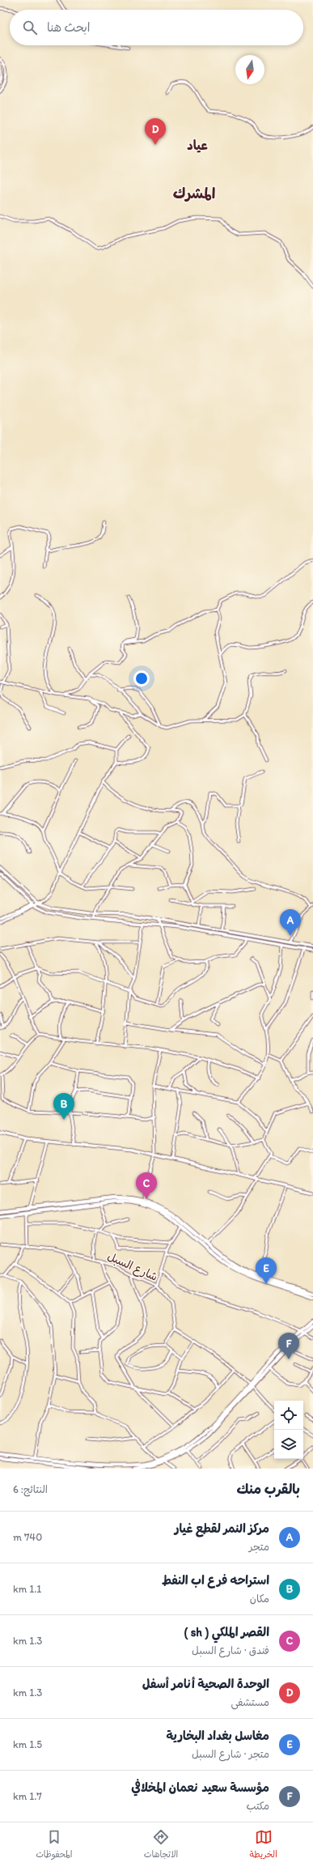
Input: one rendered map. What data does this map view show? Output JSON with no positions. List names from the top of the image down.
{
  "streets": {
    "street": ["شارع السبل"]
  },
  "districts": ["عياد", "المشرك"],
  "north": "bottom",
  "page": {
    "search": "ابحث هنا",
    "pins": [
      "D",
      "A",
      "B",
      "C",
      "E",
      "F"
    ],
    "heading": ["بالقرب منك", "النتائج: 6"],
    "list": [
      {
        "mark": "A",
        "name": "مركز النمر لقطع غيار",
        "note": "متجر",
        "value": "740 m"
      },
      {
        "mark": "B",
        "name": "استراحه فرع اب النفط",
        "note": "مكان",
        "value": "1.1 km"
      },
      {
        "mark": "C",
        "name": "القصر الملكي ( sh )",
        "note": "فندق · شارع السبل",
        "value": "1.3 km"
      },
      {
        "mark": "D",
        "name": "الوحدة الصحية أنامر أسفل",
        "note": "مستشفى",
        "value": "1.3 km"
      },
      {
        "mark": "E",
        "name": "مغاسل بغداد البخارية",
        "note": "متجر · شارع السبل",
        "value": "1.5 km"
      },
      {
        "mark": "F",
        "name": "مؤسسة سعيد نعمان المخلافي",
        "note": "مكتب",
        "value": "1.7 km"
      }
    ],
    "nav": ["الخريطة", "الاتجاهات", "المحفوظات"]
  }
}
